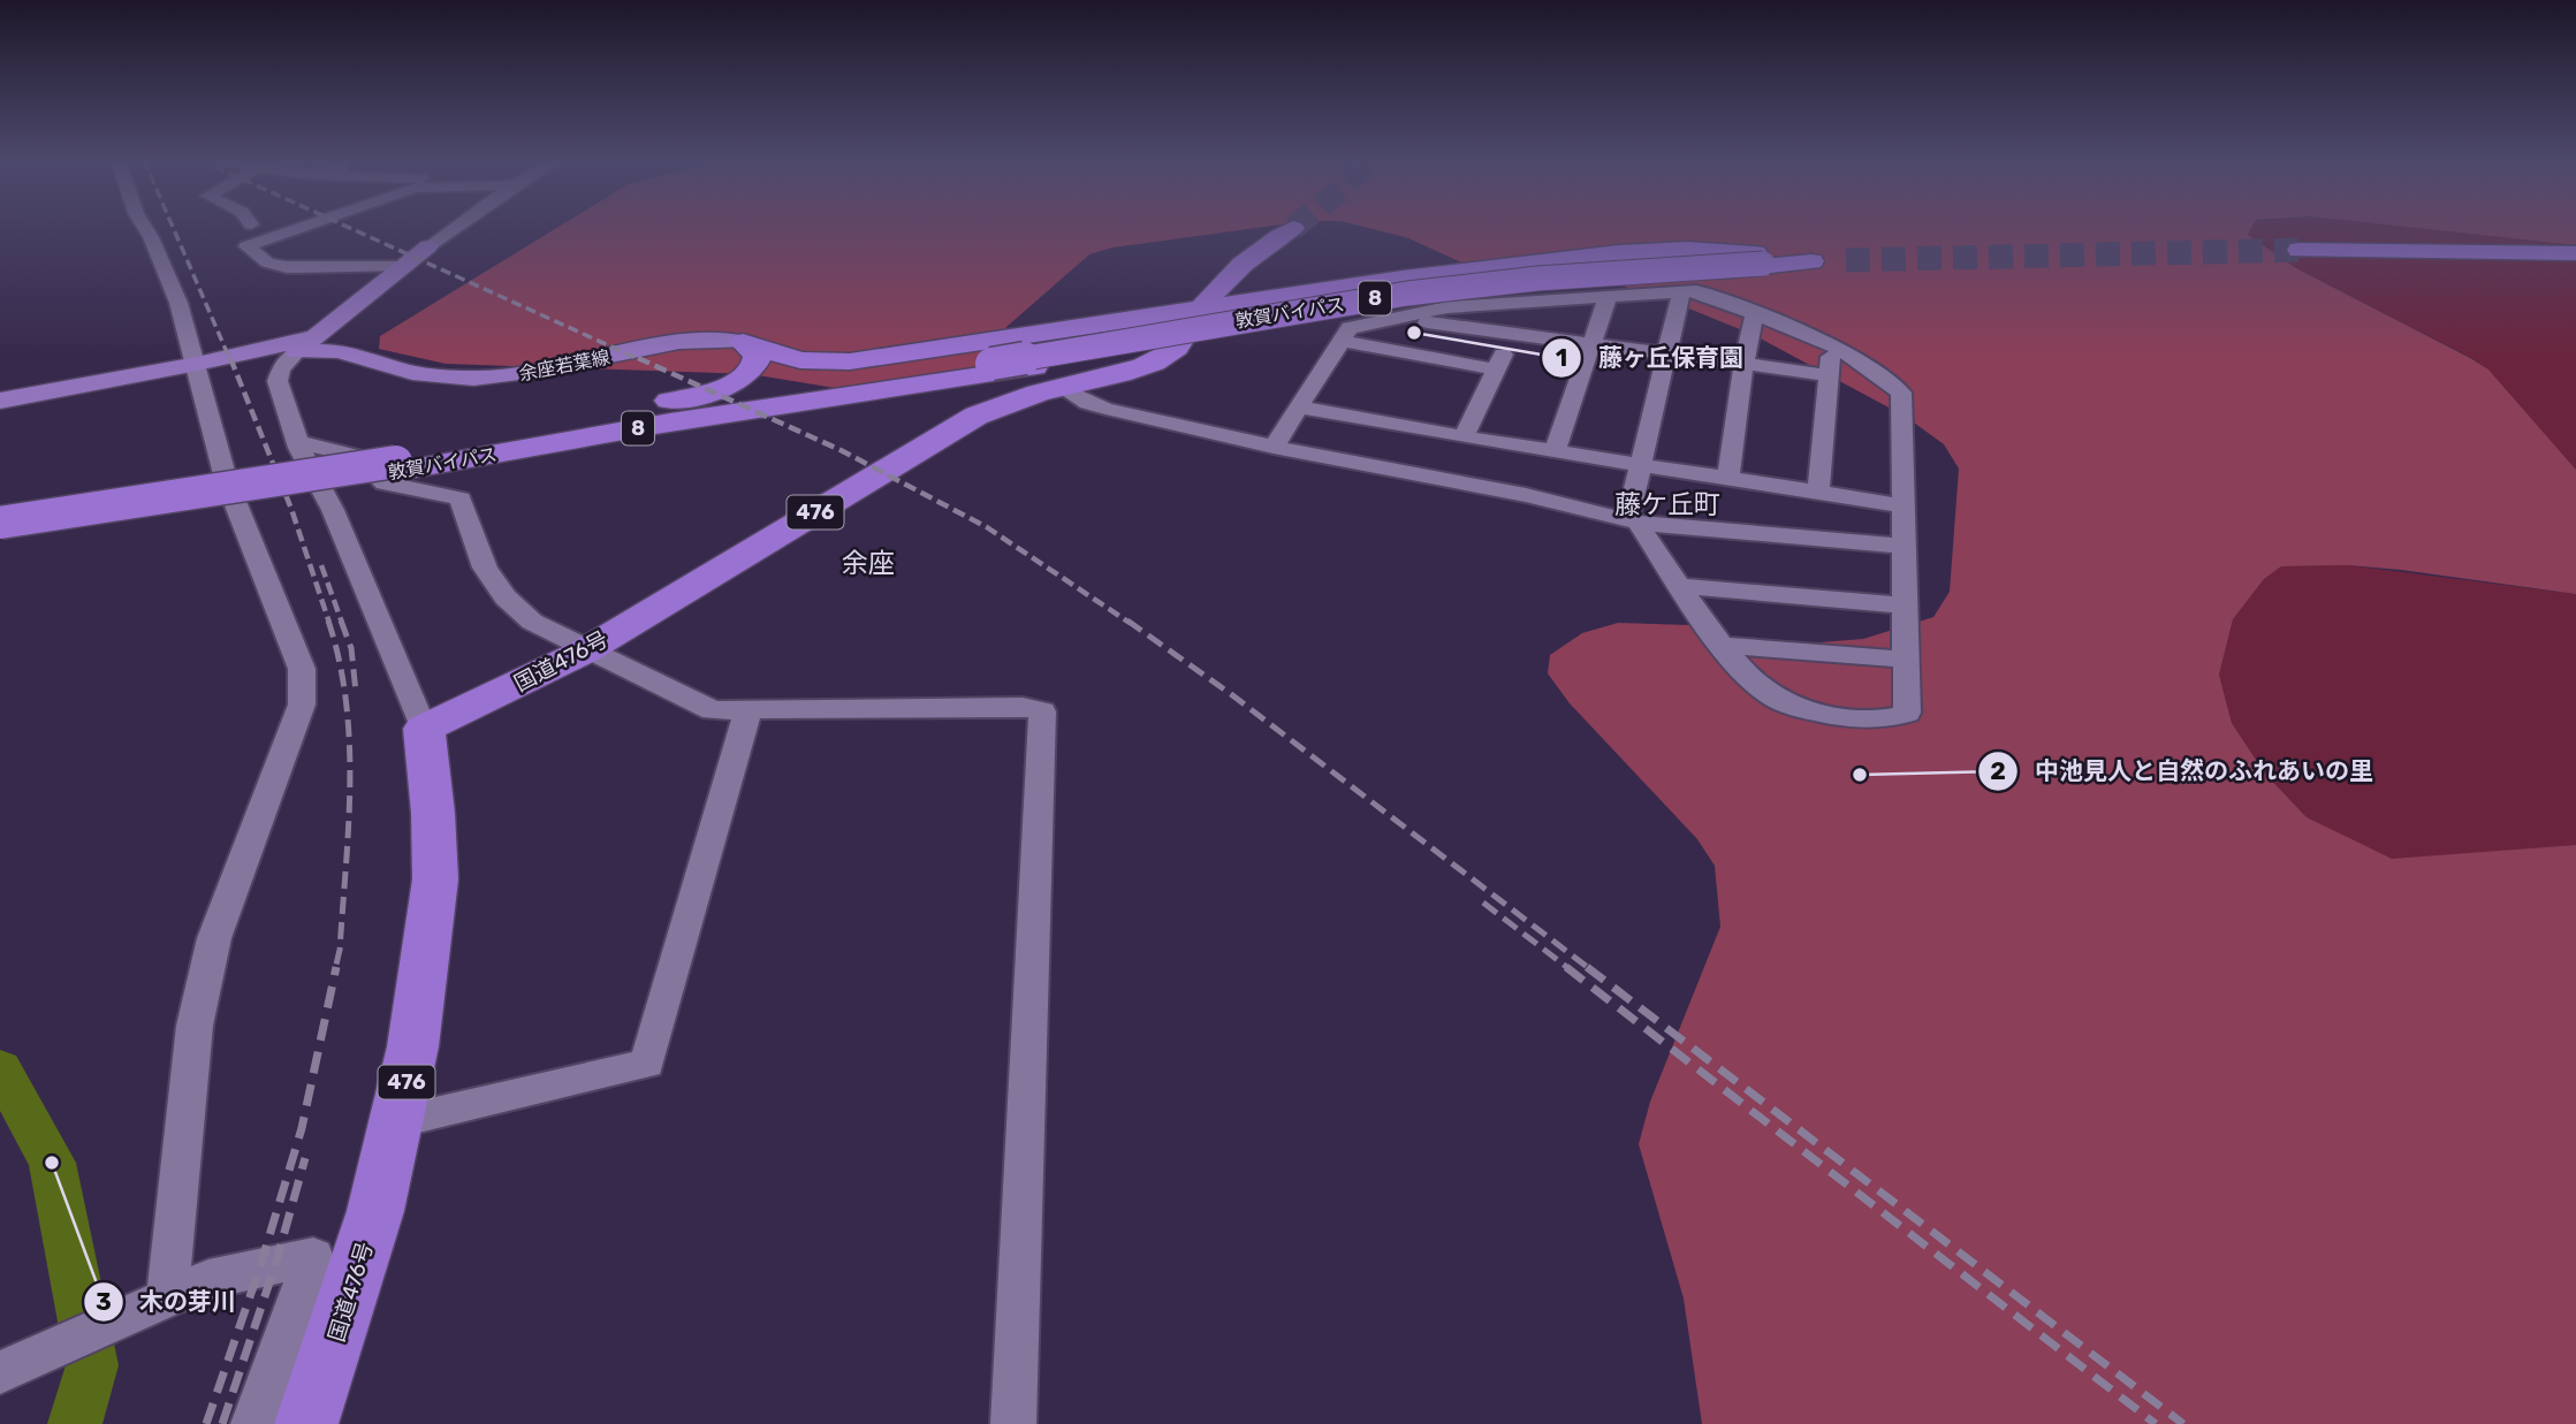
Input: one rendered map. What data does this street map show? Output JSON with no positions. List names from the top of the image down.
{
  "streets": {
    "highway": [
      "8",
      "敦賀バイパス",
      "476",
      "国道476号"
    ],
    "main road": ["余座若葉線"]
  },
  "districts": ["藤ケ丘町", "余座"],
  "places": ["藤ヶ丘保育園", "中池見人と自然のふれあいの里", "木の芽川"]
}
